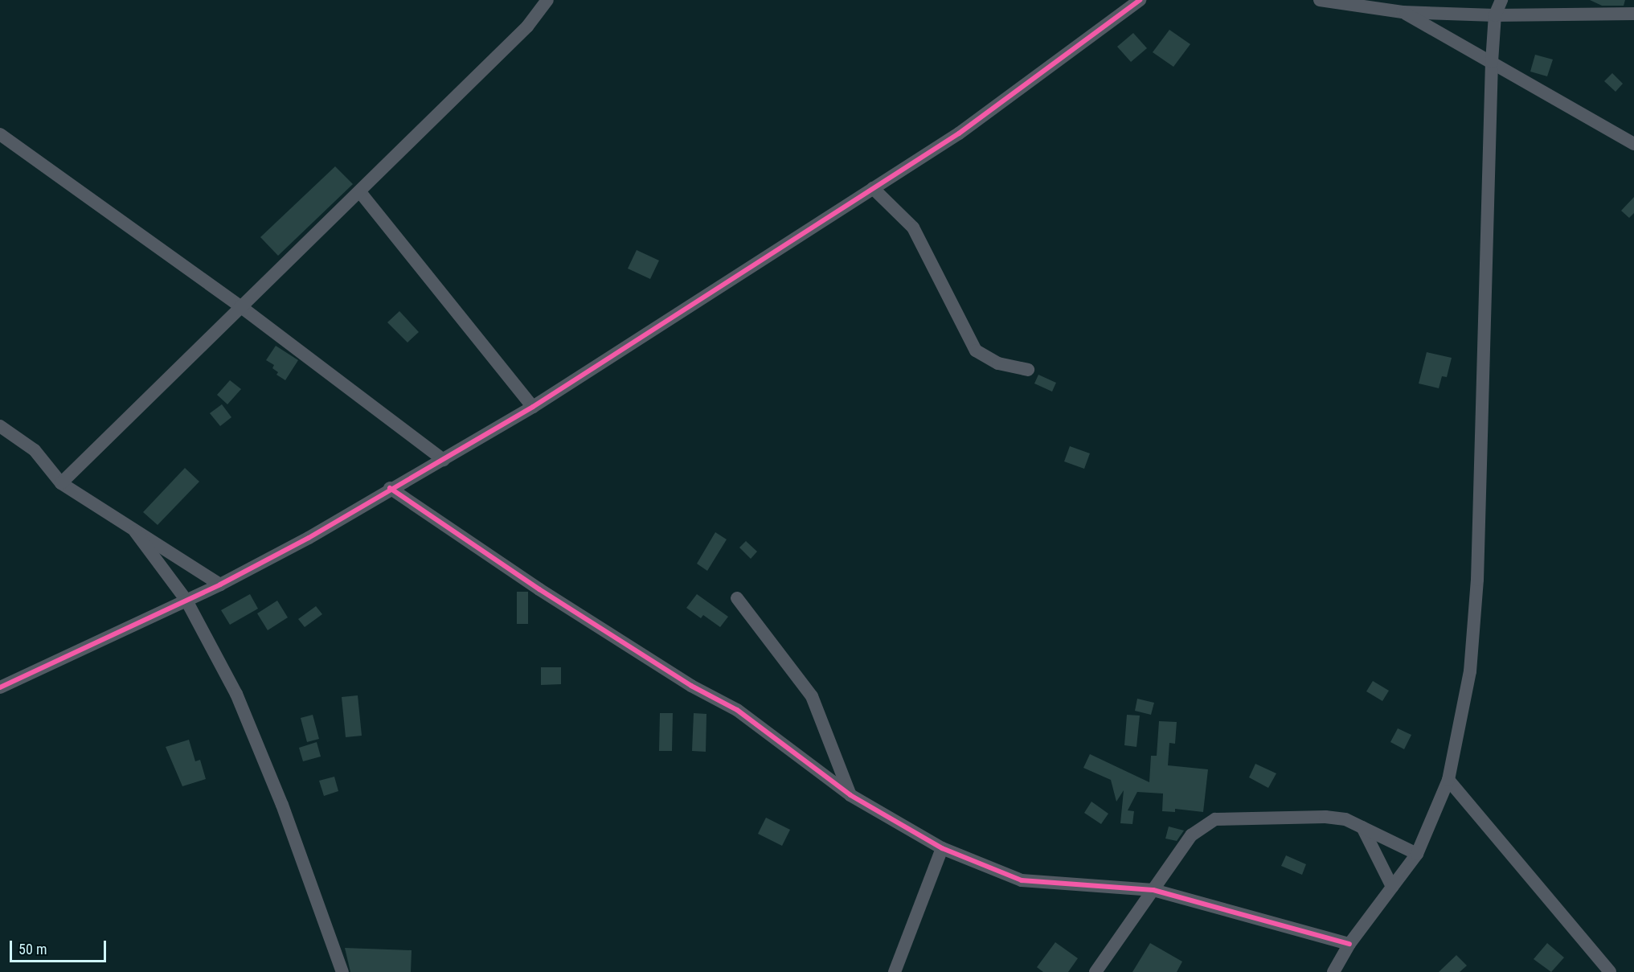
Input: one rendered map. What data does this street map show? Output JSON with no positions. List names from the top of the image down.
{
  "scale_bar": "50 m"
}
